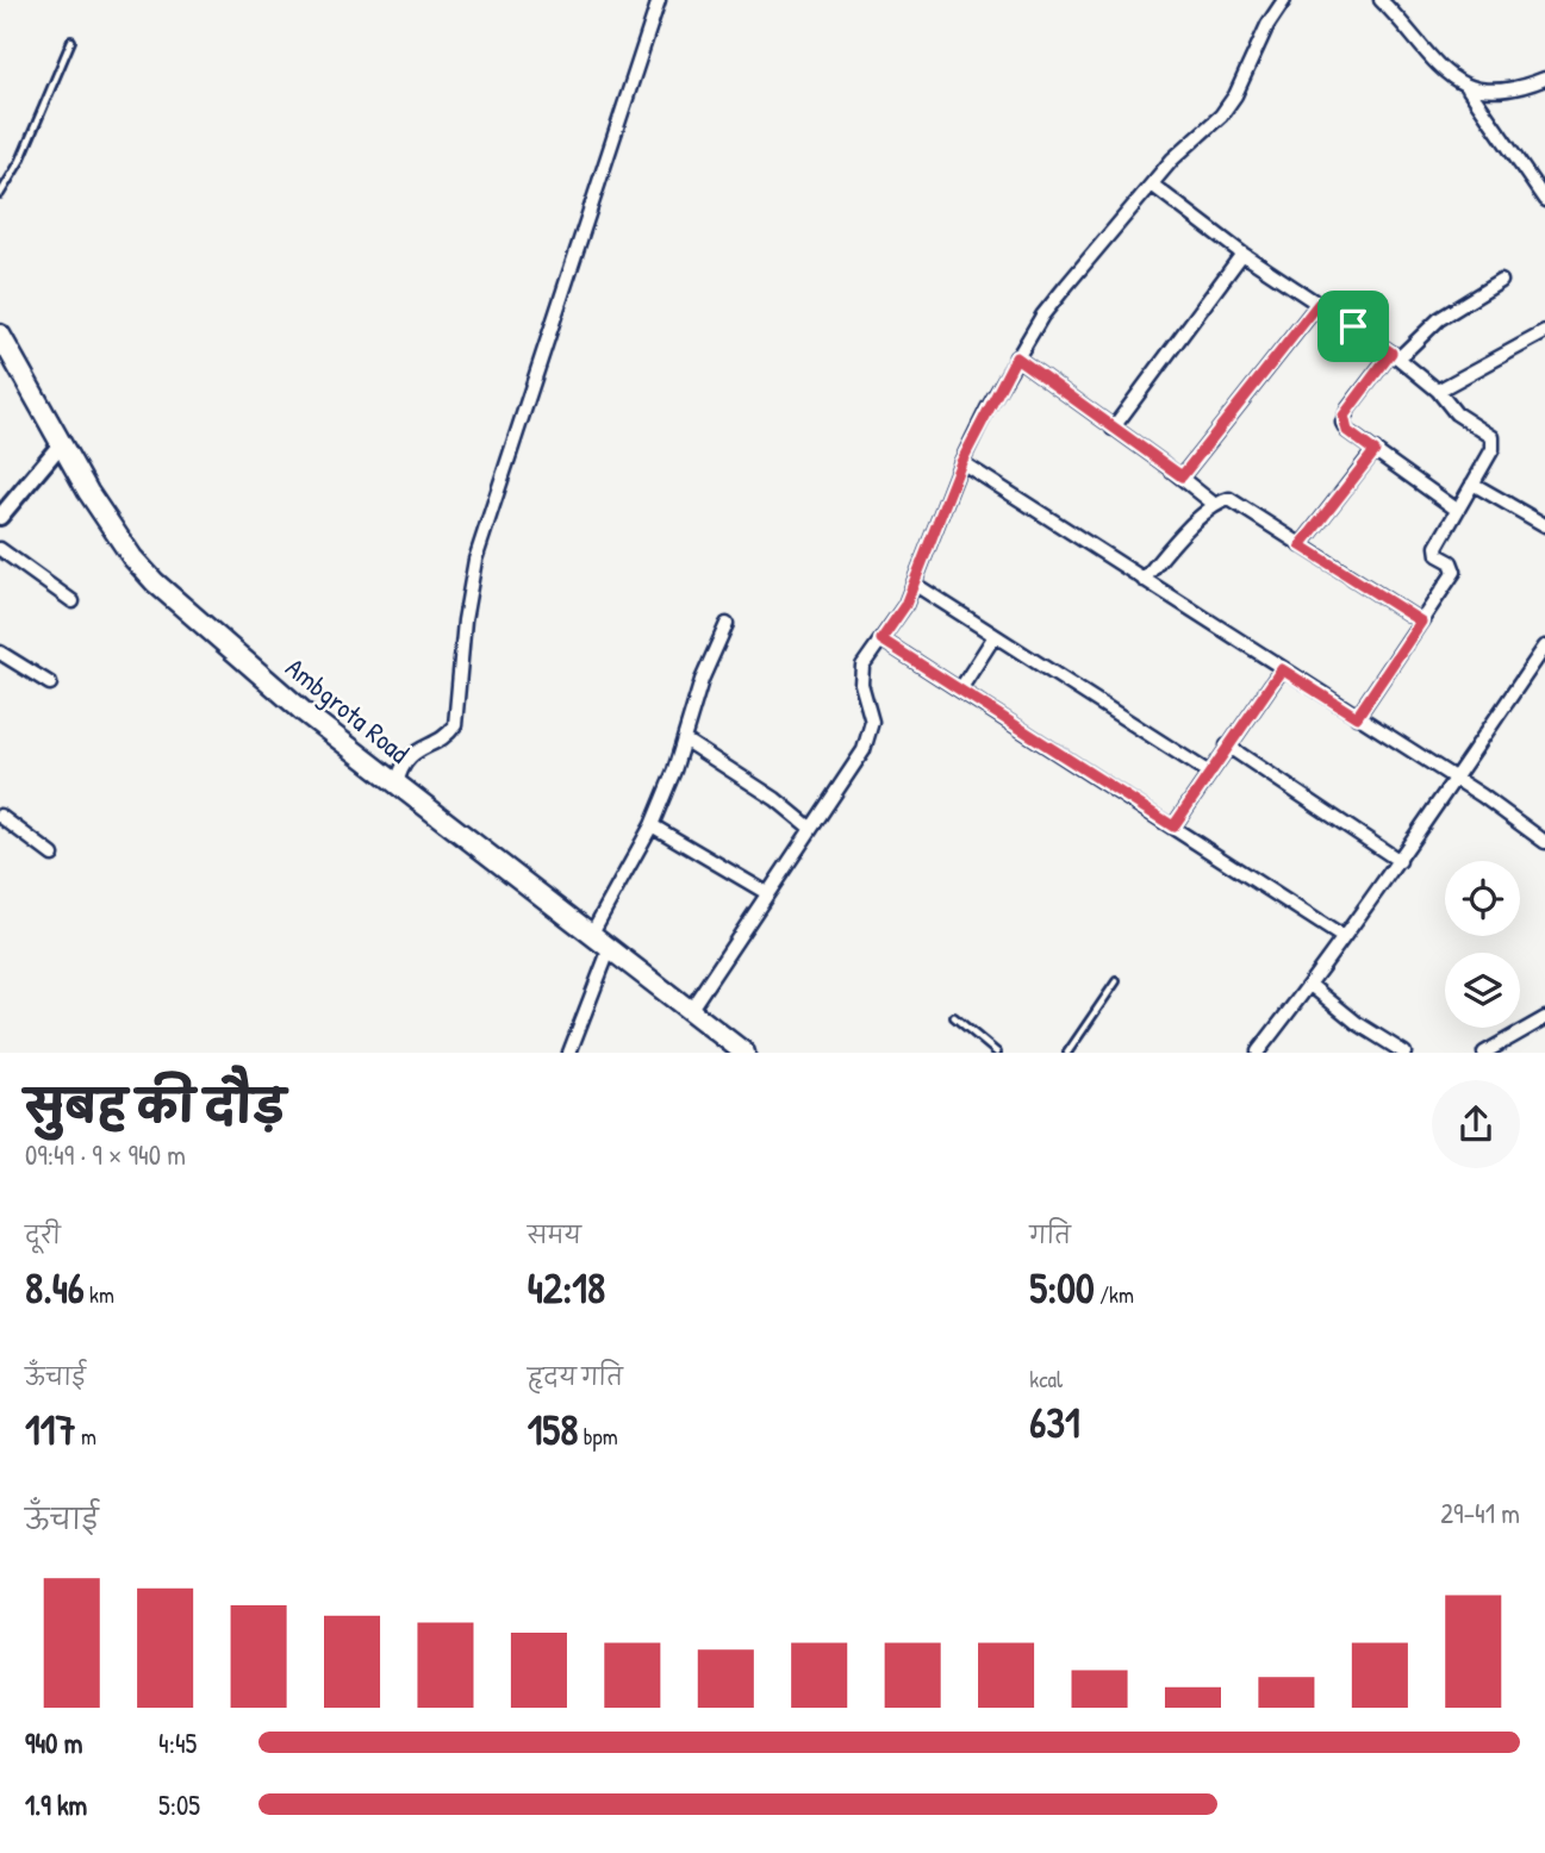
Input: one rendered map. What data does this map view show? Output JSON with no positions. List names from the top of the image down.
{
  "streets": {
    "main road": ["Ambgrota Road"]
  },
  "page": {
    "heading": ["सुबह की दौड़", "09:49 · 9 × 940 m"],
    "stats": [
      ["दूरी", "8.46 km"],
      ["समय", "42:18"],
      ["गति", "5:00 /km"],
      ["ऊँचाई", "117 m"],
      ["हृदय गति", "158 bpm"],
      ["kcal", "631"]
    ],
    "chart": ["ऊँचाई", "29–41 m"],
    "list": [
      {
        "name": "940 m",
        "note": "4:45"
      },
      {
        "name": "1.9 km",
        "note": "5:05"
      }
    ]
  }
}
